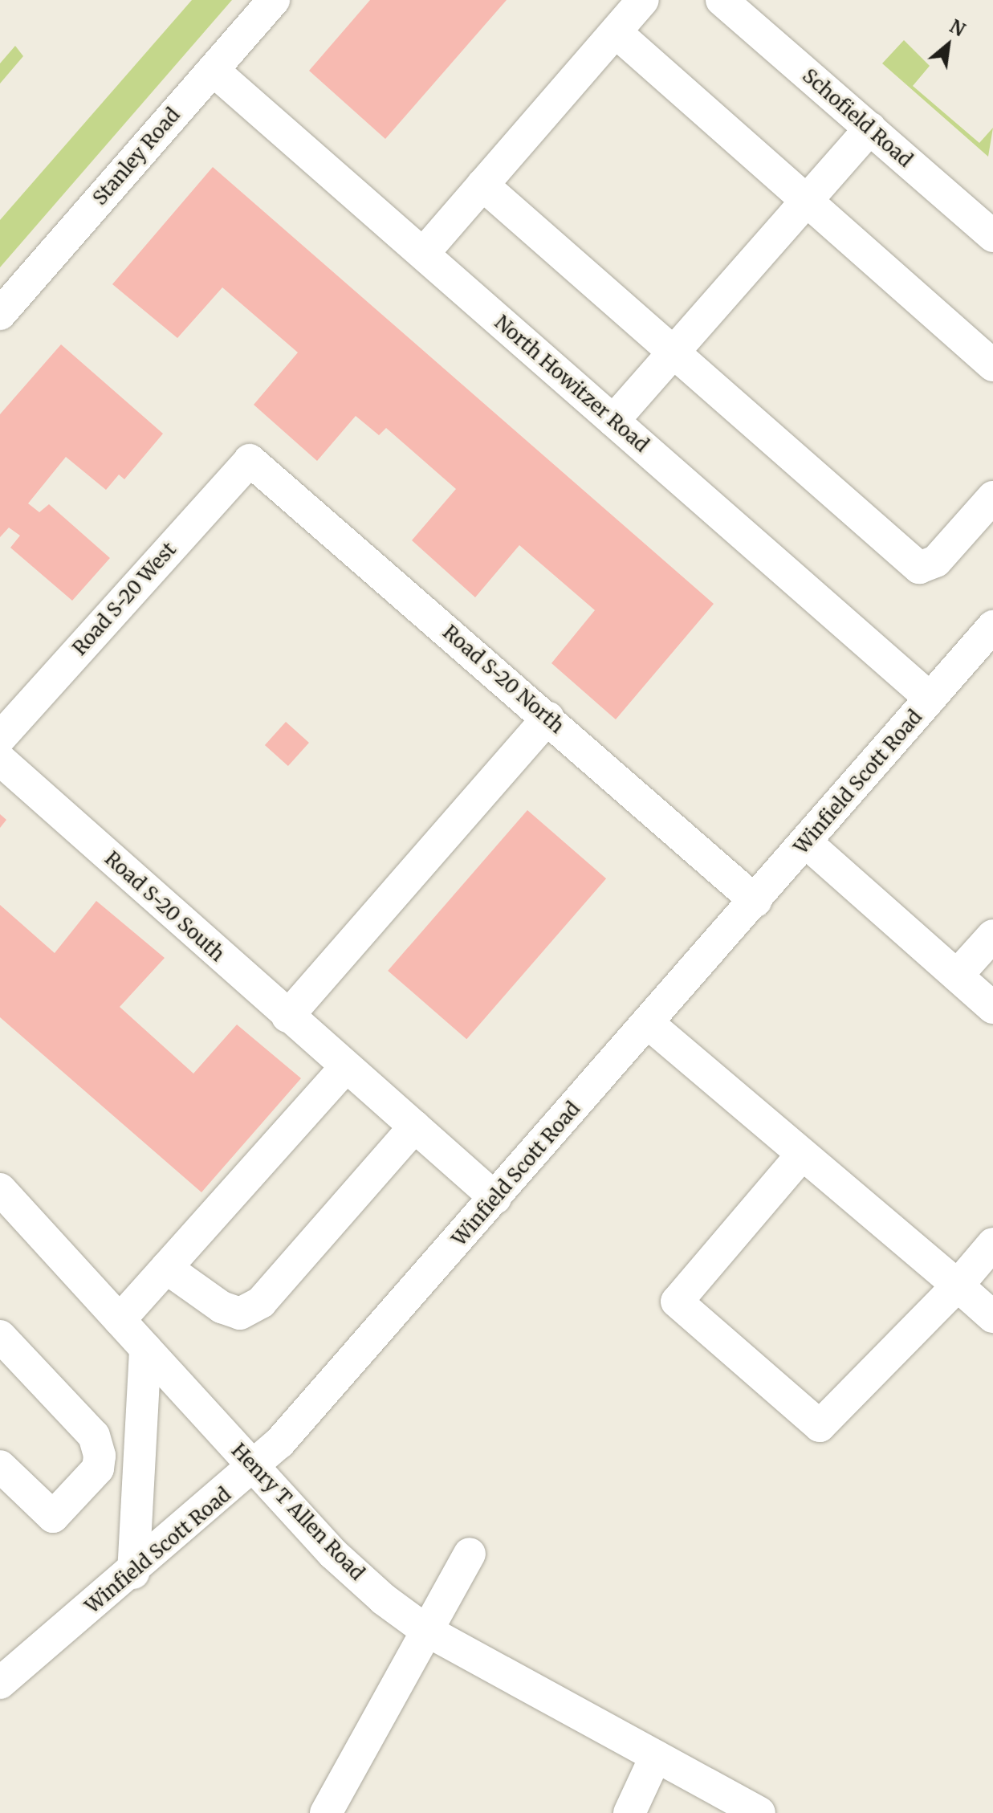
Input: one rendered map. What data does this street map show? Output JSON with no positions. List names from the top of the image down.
{
  "streets": {
    "street": [
      "Schofield Road",
      "Stanley Road",
      "North Howitzer Road",
      "Road S-20 West",
      "Road S-20 North",
      "Winfield Scott Road",
      "Road S-20 South",
      "Henry T Allen Road"
    ]
  },
  "crossings": [
    ["Stanley Road", "North Howitzer Road"],
    ["North Howitzer Road", "Winfield Scott Road"],
    ["Road S-20 West", "Road S-20 North"],
    ["Road S-20 North", "Winfield Scott Road"],
    ["Winfield Scott Road", "Road S-20 South"],
    ["Winfield Scott Road", "Henry T Allen Road"]
  ],
  "north": "top right"
}
